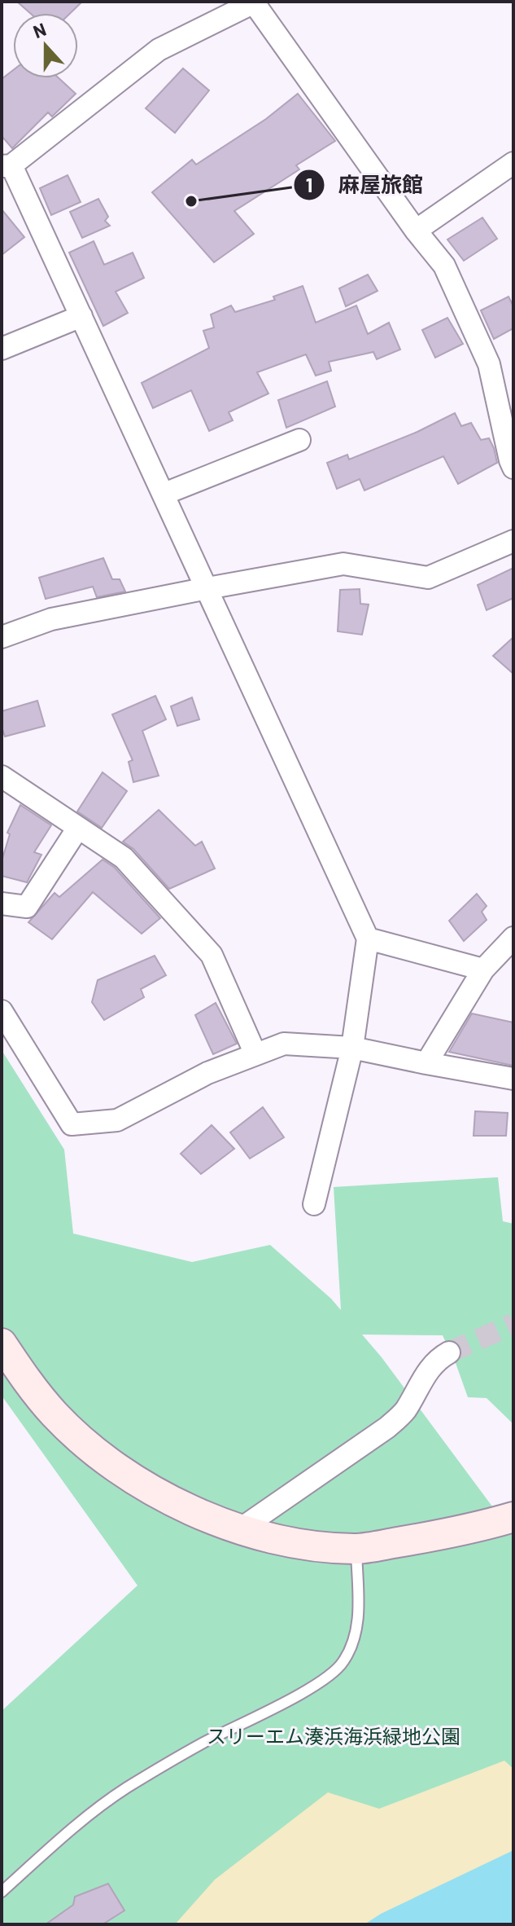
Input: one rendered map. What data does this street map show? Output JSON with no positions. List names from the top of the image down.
{
  "parks": ["スリーエム湊浜海浜緑地公園"],
  "places": ["麻屋旅館"],
  "north": "top"
}
